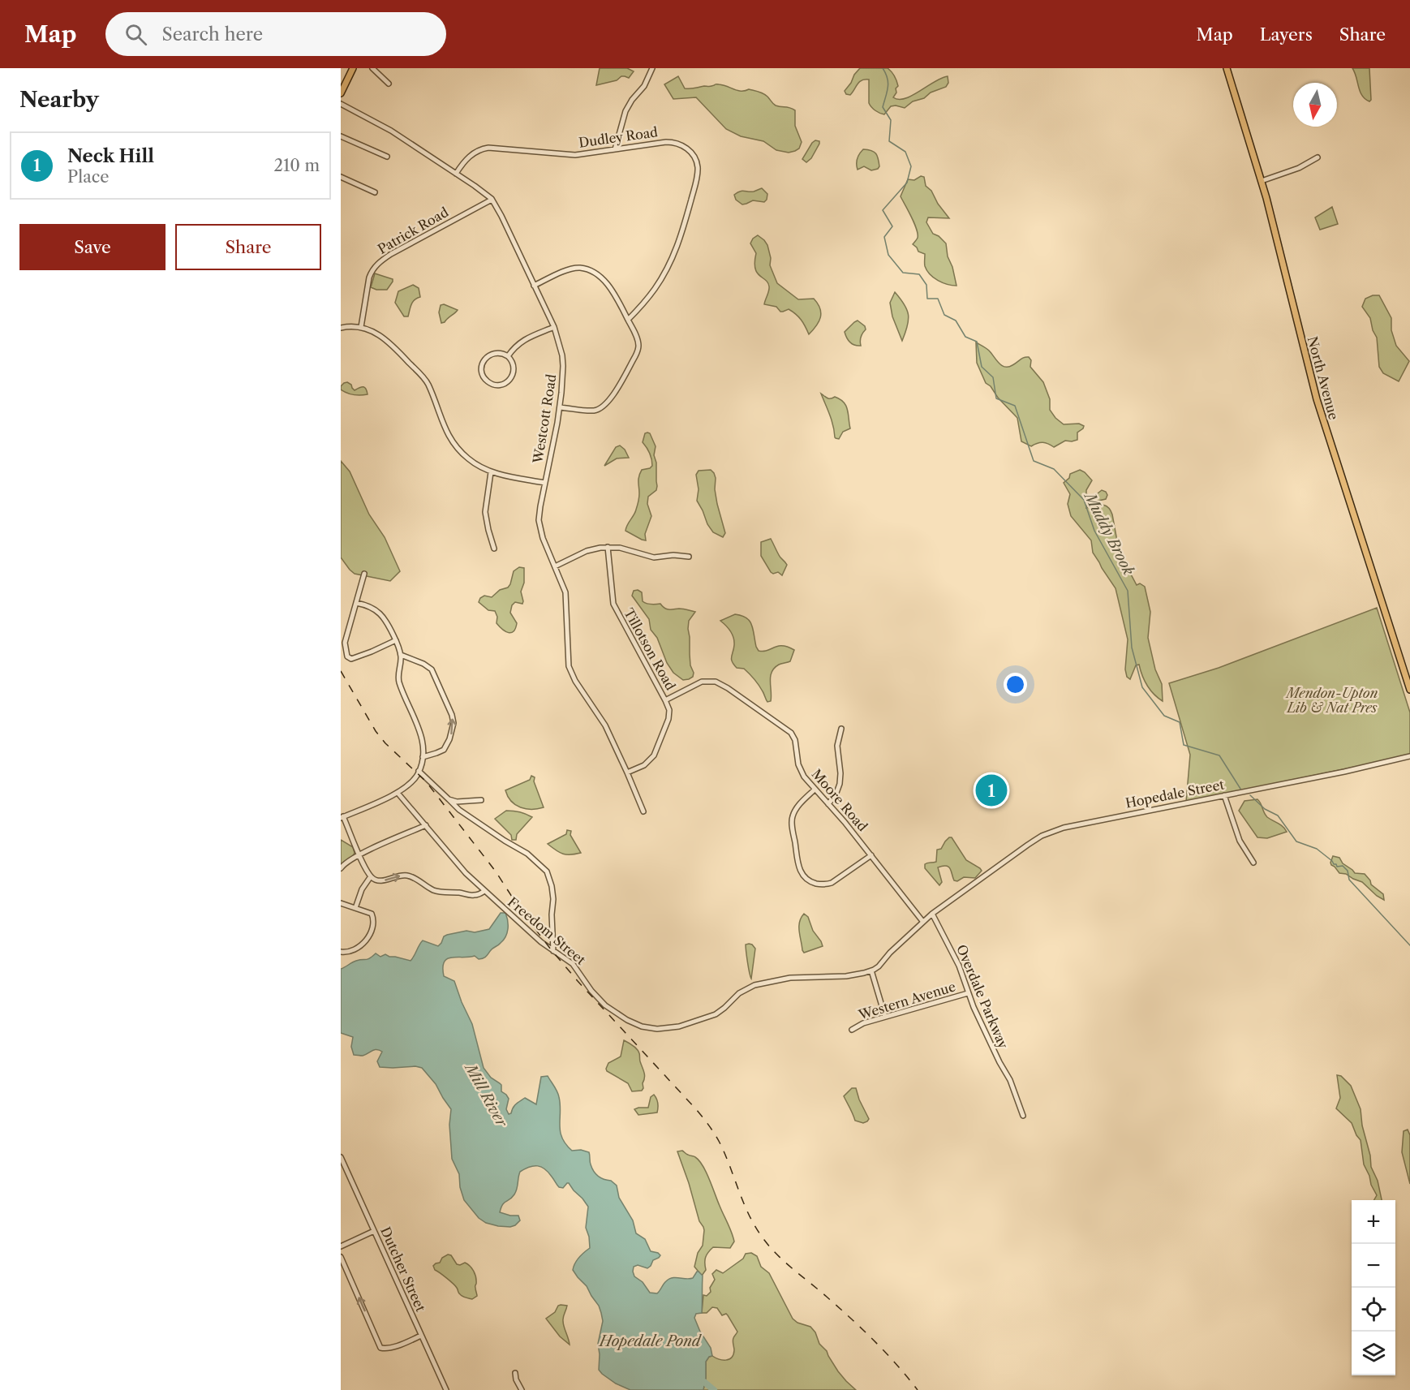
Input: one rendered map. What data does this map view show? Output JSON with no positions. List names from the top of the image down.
{
  "streets": {
    "main road": ["North Avenue"],
    "street": [
      "Dudley Road",
      "Patrick Road",
      "Westcott Road",
      "Tillotson Road",
      "Hopedale Street",
      "Moore Road",
      "Freedom Street",
      "Overdale Parkway",
      "Western Avenue",
      "Dutcher Street"
    ]
  },
  "crossings": [
    ["Dudley Road", "Westcott Road"],
    ["Patrick Road", "Westcott Road"],
    ["Westcott Road", "Tillotson Road"],
    ["Tillotson Road", "Moore Road"],
    ["Hopedale Street", "Overdale Parkway"],
    ["Overdale Parkway", "Western Avenue"]
  ],
  "water": ["Muddy Brook", "Mill River", "Hopedale Pond"],
  "parks": ["Mendon-Upton Lib & Nat Pres"],
  "north": "bottom",
  "page": {
    "header": "Map",
    "search": "Search here",
    "nav": ["Map", "Layers", "Share"],
    "heading": "Nearby",
    "list": [
      {
        "mark": "1",
        "name": "Neck Hill",
        "note": "Place",
        "value": "210 m"
      }
    ],
    "buttons": ["Save", "Share"],
    "pins": "1",
    "map_buttons": ["+", "−"]
  }
}
